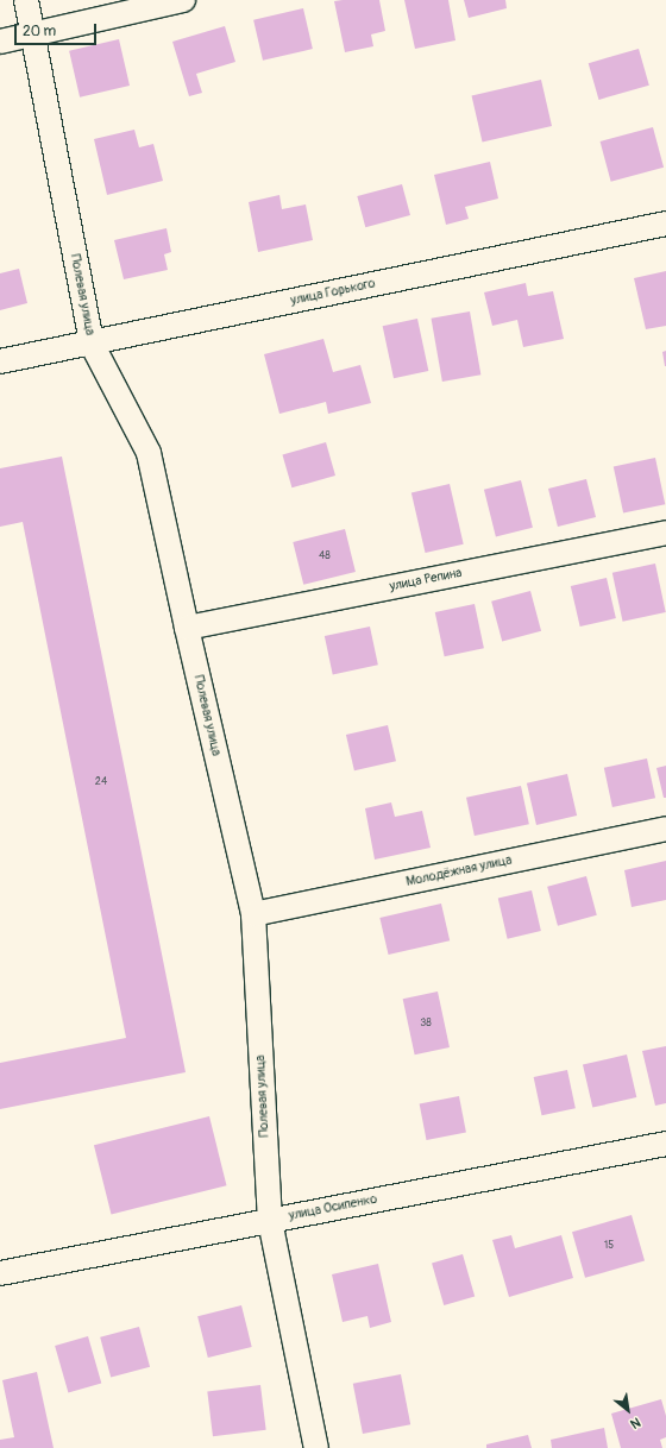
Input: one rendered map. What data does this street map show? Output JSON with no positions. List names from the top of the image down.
{
  "streets": {
    "street": [
      "улица Горького",
      "Полевая улица",
      "улица Репина",
      "Молодёжная улица",
      "улица Осипенко"
    ]
  },
  "crossings": [
    ["улица Горького", "Полевая улица"],
    ["Полевая улица", "улица Репина"],
    ["Полевая улица", "Молодёжная улица"],
    ["Полевая улица", "улица Осипенко"]
  ],
  "house_numbers": [
    "48",
    "24",
    "38",
    "15"
  ],
  "scale_bar": "20 m",
  "north": "bottom right"
}
